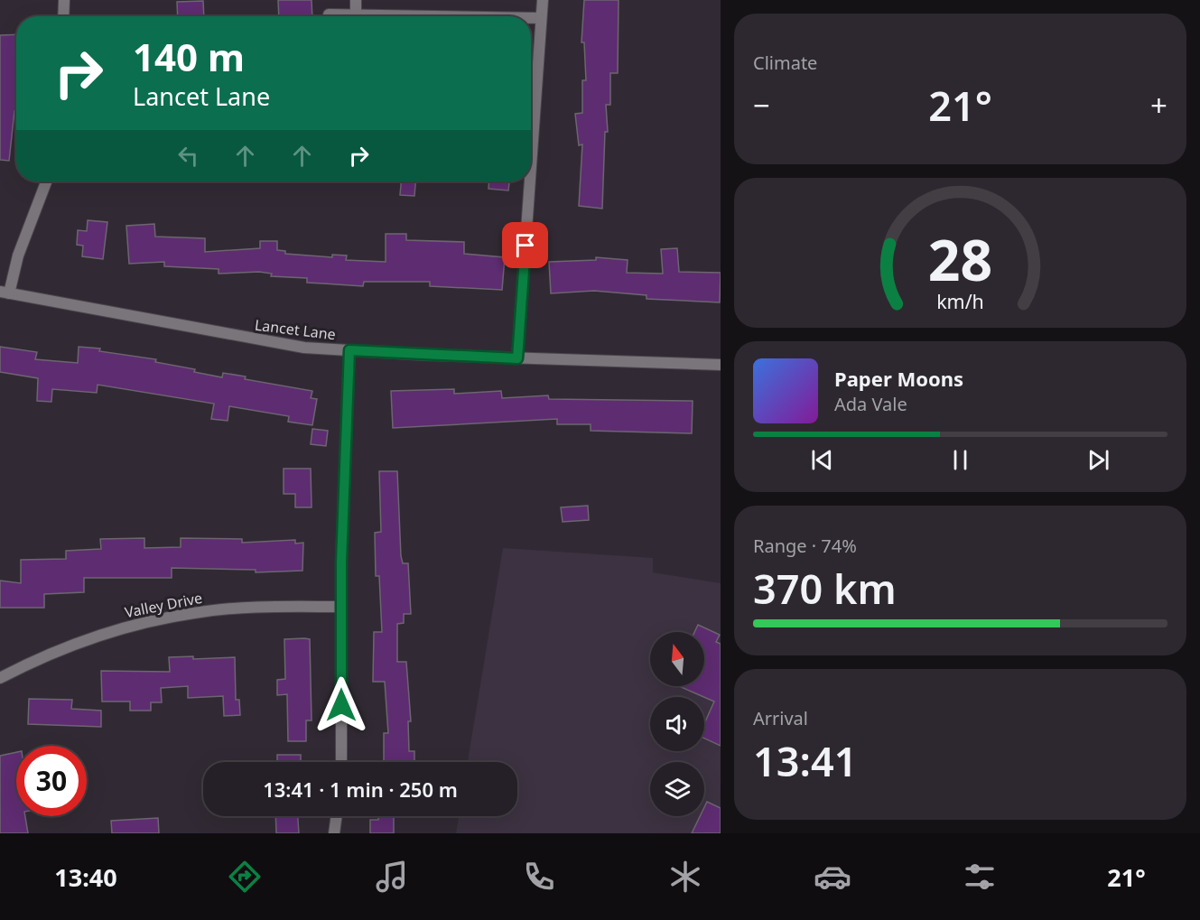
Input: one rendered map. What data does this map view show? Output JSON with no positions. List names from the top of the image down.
{
  "streets": {
    "street": ["Lancet Lane", "Valley Drive"]
  },
  "north": "top",
  "page": {
    "tile": [
      "Climate",
      ["Range · 74%", "370 km"],
      ["Arrival", "13:41"]
    ],
    "turn": ["140 m", "Lancet Lane"],
    "heat": ["−", "21°", "+"],
    "song": ["Paper Moons", "Ada Vale"],
    "limit": "30",
    "trip": "13:41 · 1 min · 250 m",
    "tabs": ["13:40", "21°"],
    "gauge": ["28", "km/h"]
  }
}
